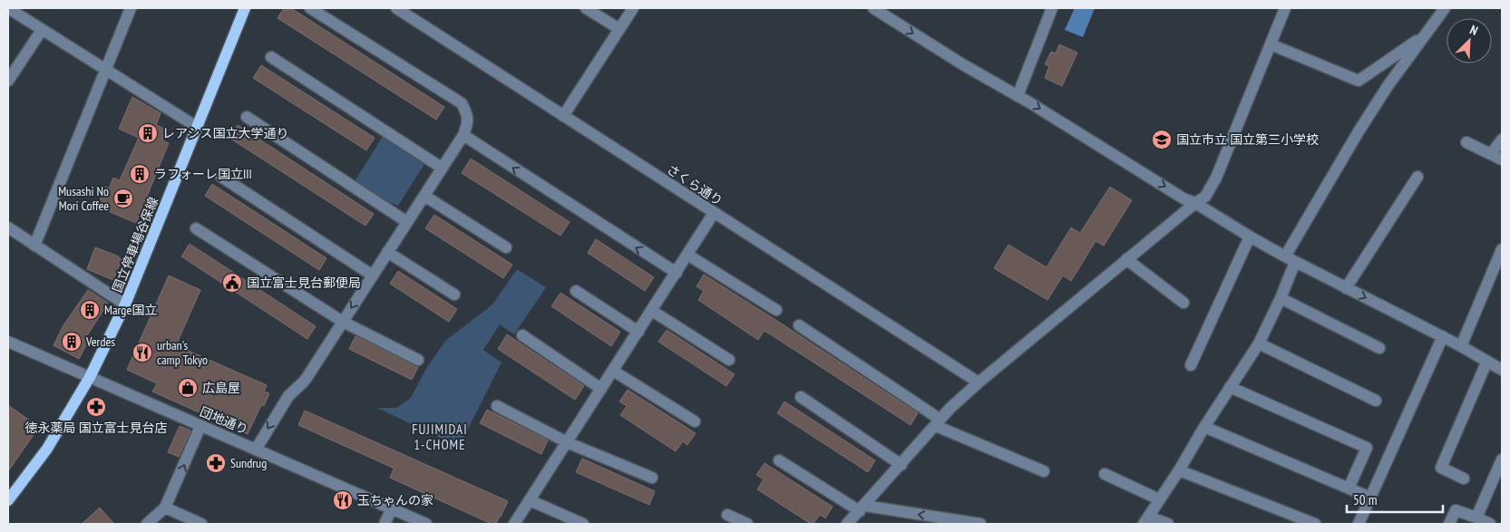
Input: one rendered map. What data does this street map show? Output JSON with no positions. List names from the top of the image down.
{
  "streets": {
    "main road": ["国立停車場谷保線"],
    "street": ["さくら通り", "団地通り"]
  },
  "crossings": [
    ["国立停車場谷保線", "団地通り"]
  ],
  "districts": ["FUJIMIDAI 1-CHOME"],
  "places": {
    "building": [
      "レアシス国立大学通り",
      "ラフォーレ国立III",
      "Marge国立",
      "Verdes"
    ],
    "school or university": ["国立市立 国立第三小学校"],
    "cafe": ["Musashi No Mori Coffee"],
    "public building": ["国立富士見台郵便局"],
    "restaurant": ["urban's camp Tokyo", "玉ちゃんの家"],
    "shop": ["広島屋"],
    "pharmacy": ["徳永薬局 国立富士見台店", "Sundrug"]
  },
  "scale_bar": "50 m",
  "north": "top right"
}
